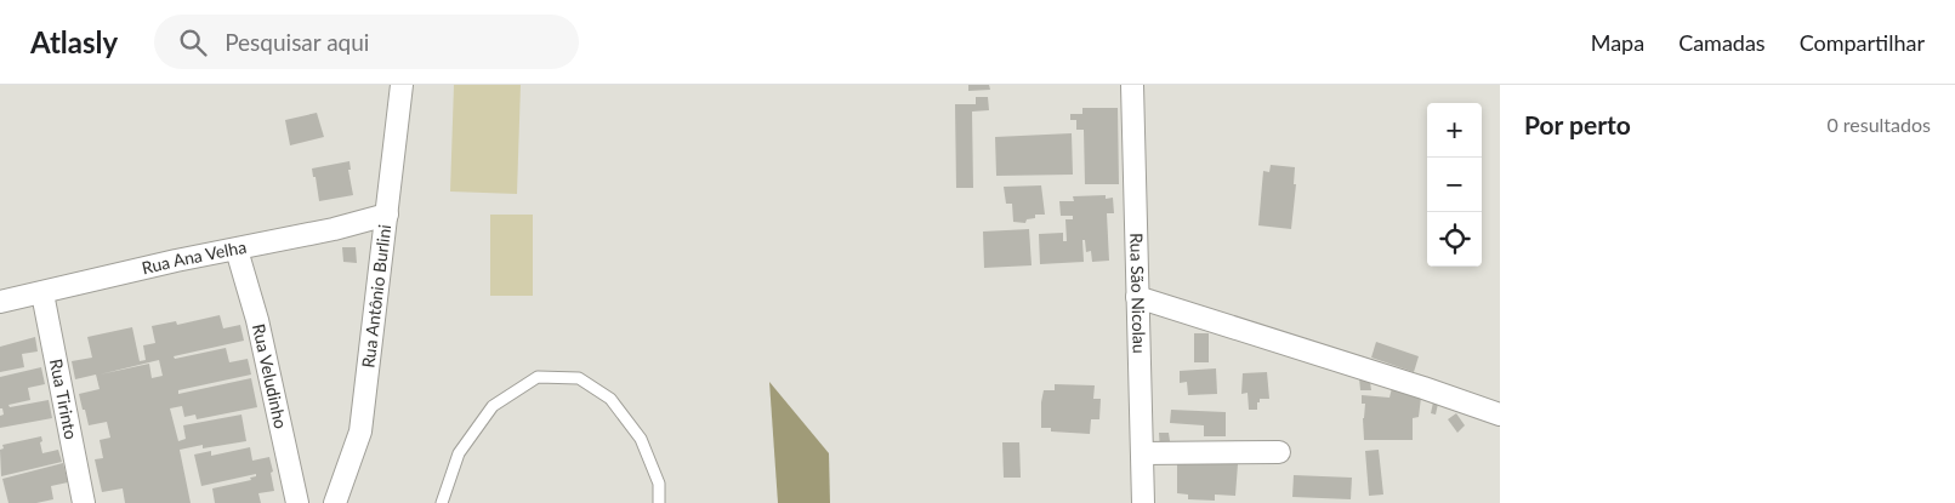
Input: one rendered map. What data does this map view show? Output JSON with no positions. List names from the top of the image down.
{
  "streets": {
    "street": [
      "Rua Ana Velha",
      "Rua São Nicolau",
      "Rua Antônio Burlini",
      "Rua Veludinho",
      "Rua Tirinto"
    ]
  },
  "crossings": [
    ["Rua Ana Velha", "Rua Antônio Burlini"],
    ["Rua Ana Velha", "Rua Veludinho"],
    ["Rua Ana Velha", "Rua Tirinto"]
  ],
  "page": {
    "header": "Atlasly",
    "search": "Pesquisar aqui",
    "nav": ["Mapa", "Camadas", "Compartilhar"],
    "heading": ["Por perto", "0 resultados"],
    "map_buttons": ["+", "−"]
  }
}
